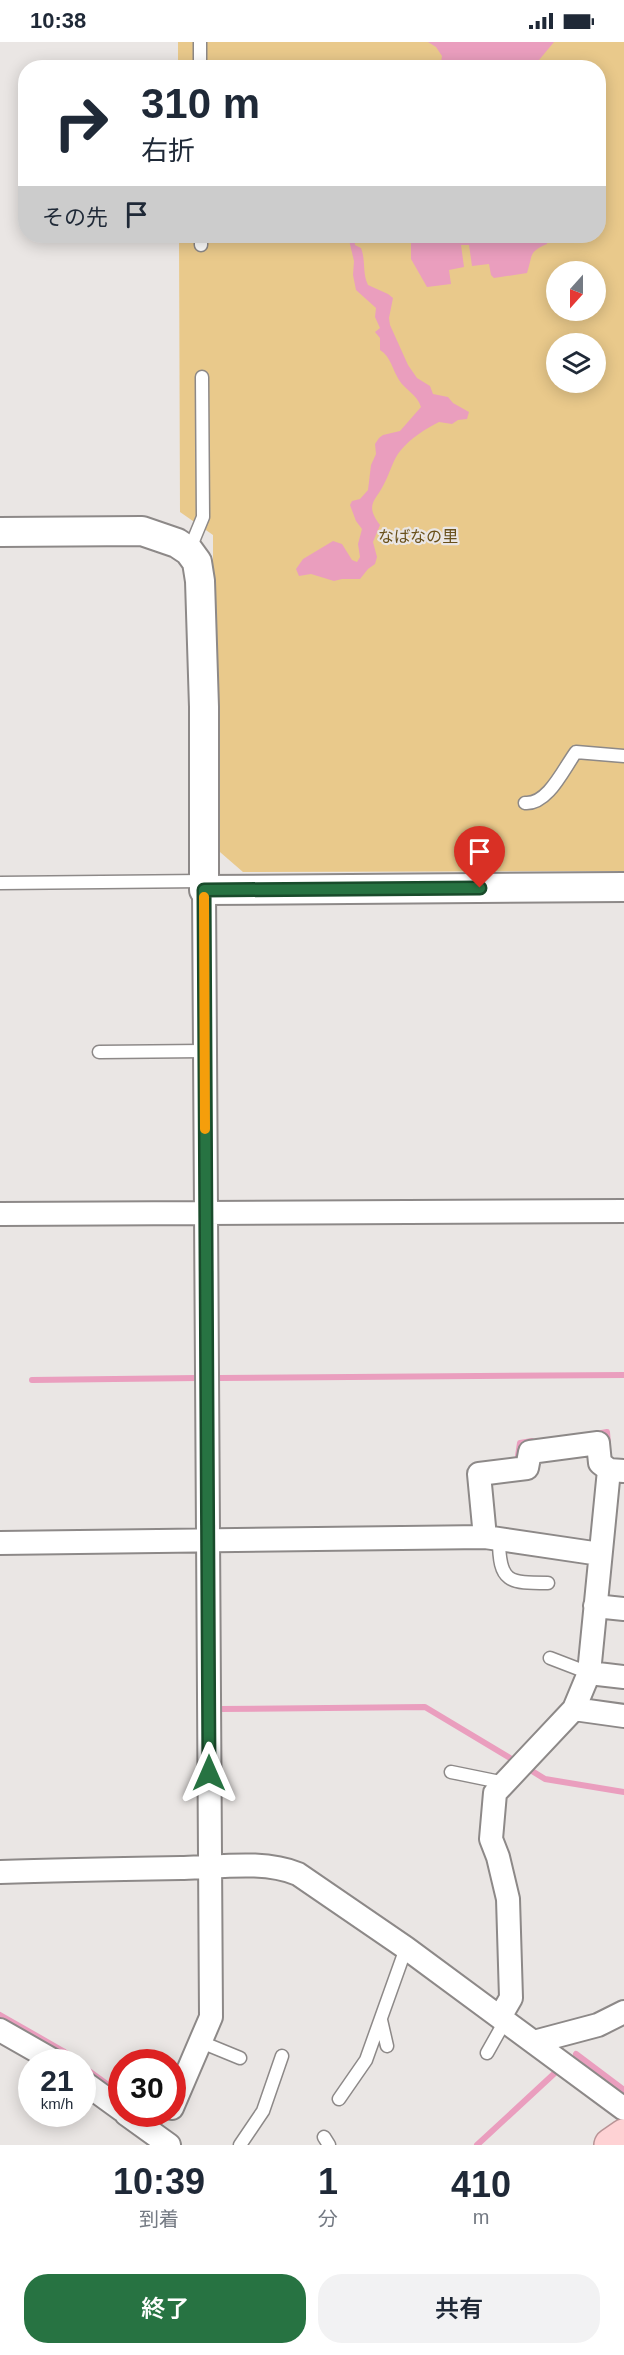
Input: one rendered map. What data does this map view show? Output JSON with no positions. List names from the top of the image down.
{
  "parks": ["なばなの里"],
  "north": "bottom",
  "page": {
    "status": "10:38",
    "turn": ["310 m", "右折"],
    "then": "その先",
    "speed": "21 km/h",
    "limit": "30",
    "eta": [
      "10:39",
      "到着",
      "1",
      "分",
      "410",
      "m"
    ],
    "buttons": ["終了", "共有"]
  }
}
